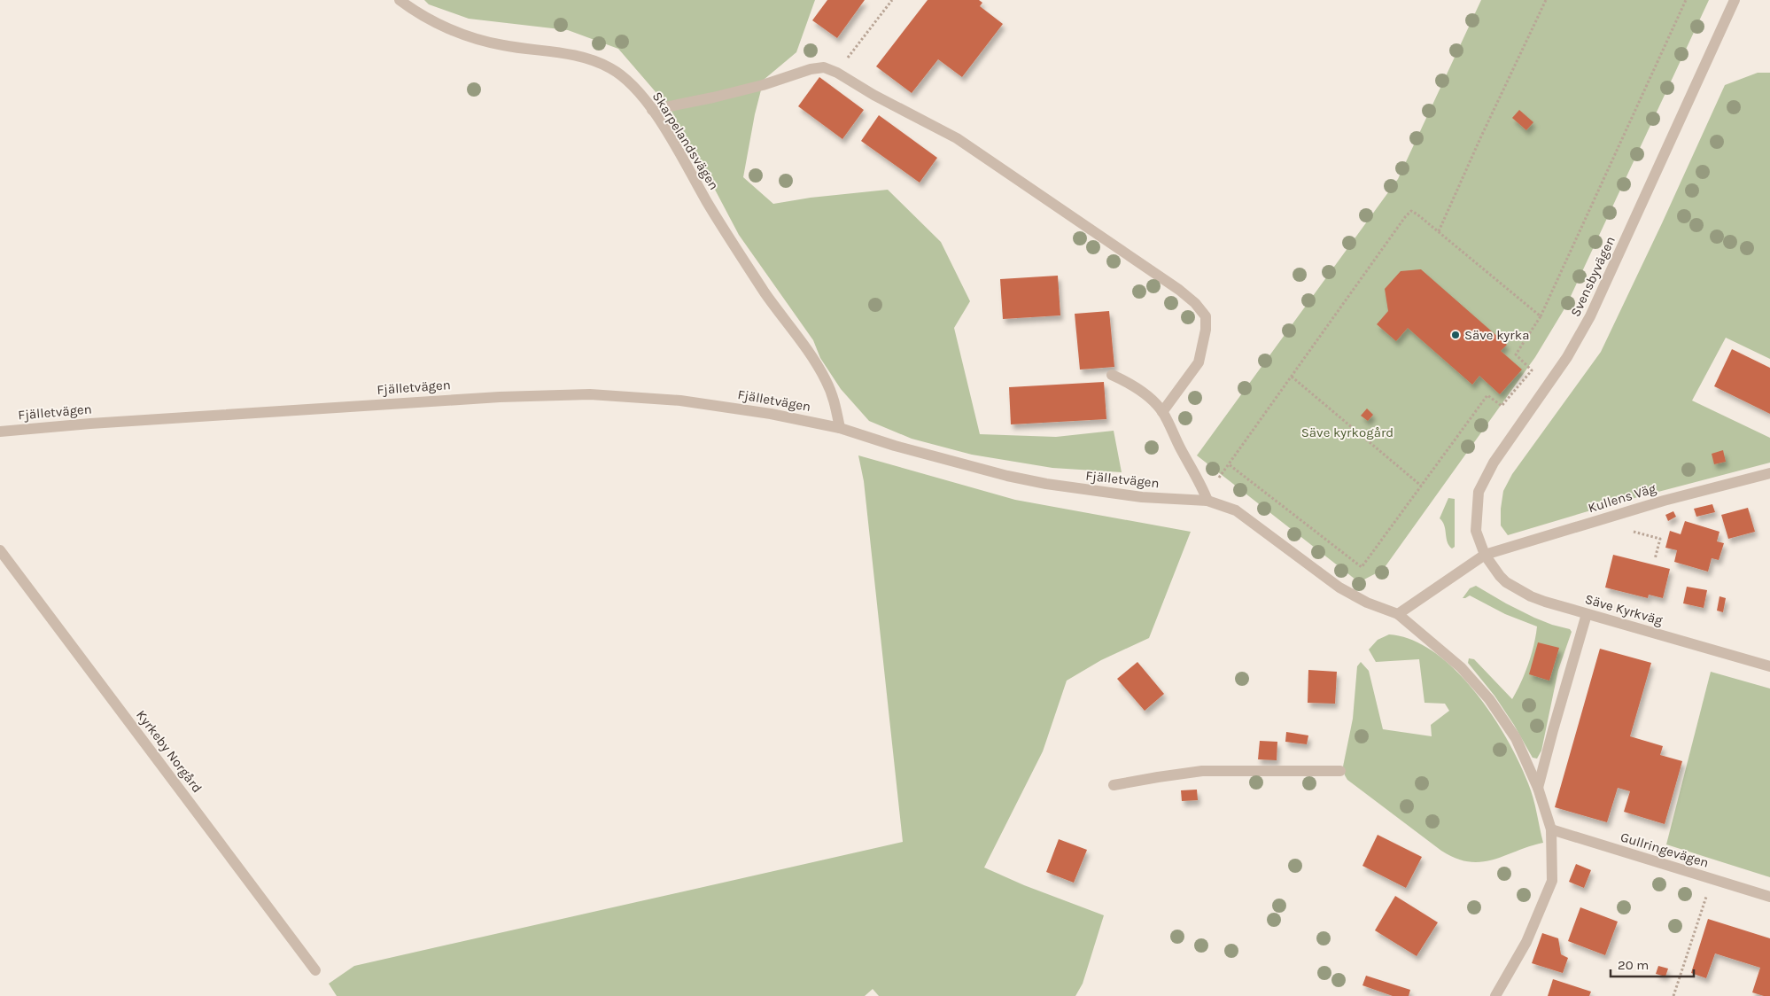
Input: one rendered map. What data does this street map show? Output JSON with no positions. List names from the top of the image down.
{
  "streets": {
    "street": [
      "Skarpelandsvägen",
      "Svensbyvägen",
      "Fjälletvägen",
      "Kullens Väg",
      "Säve Kyrkväg",
      "Kyrkeby Norgård",
      "Gullringevägen"
    ]
  },
  "crossings": [
    ["Skarpelandsvägen", "Fjälletvägen"],
    ["Svensbyvägen", "Kullens Väg"],
    ["Svensbyvägen", "Säve Kyrkväg"],
    ["Fjälletvägen", "Gullringevägen"],
    ["Kullens Väg", "Säve Kyrkväg"]
  ],
  "parks": ["Säve kyrkogård"],
  "places": ["Säve kyrka"],
  "scale_bar": "20 m"
}
